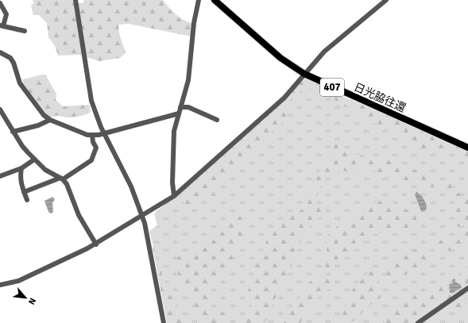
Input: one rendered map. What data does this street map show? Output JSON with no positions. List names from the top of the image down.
{
  "streets": {
    "highway": ["407", "日光脇往還"]
  },
  "north": "bottom right"
}
